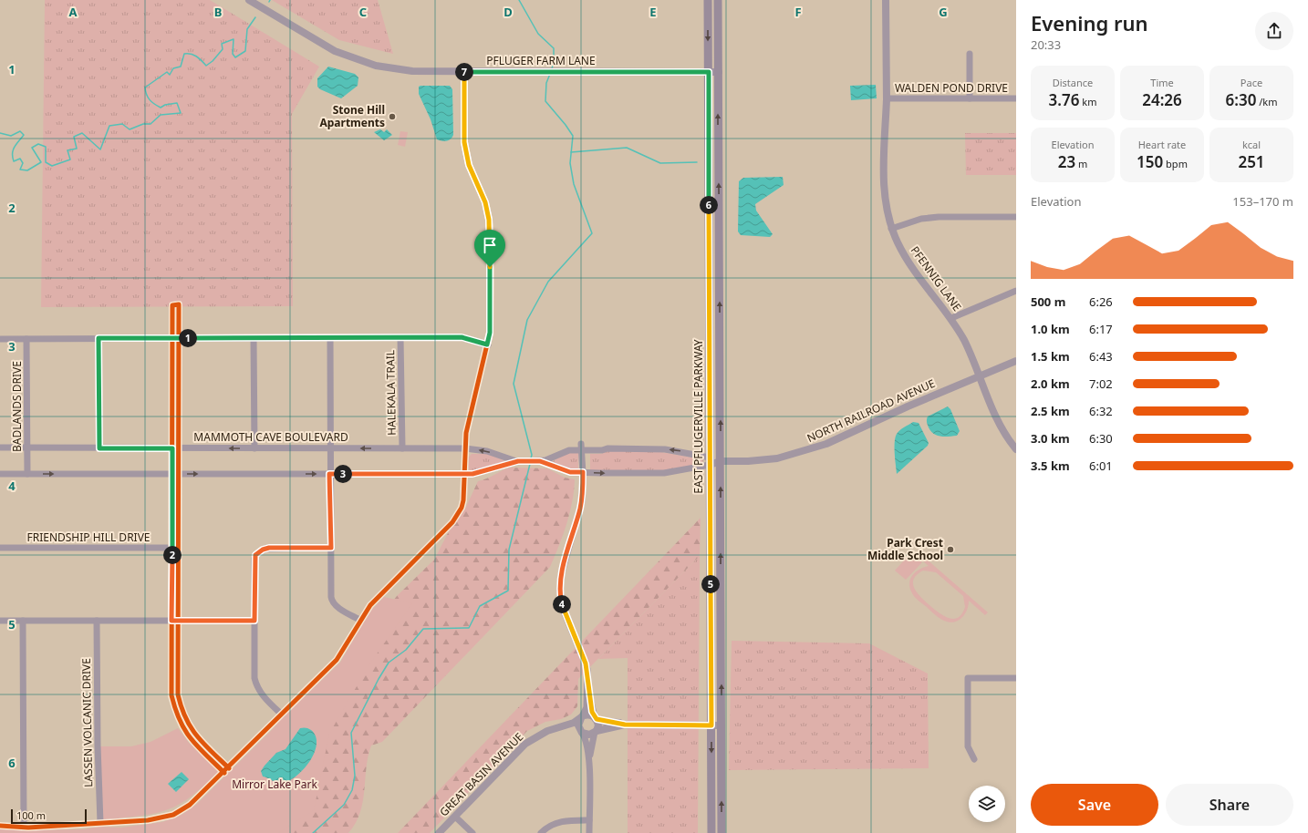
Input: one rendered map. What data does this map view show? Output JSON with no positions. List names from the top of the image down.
{
  "streets": {
    "main road": ["EAST PFLUGERVILLE PARKWAY"],
    "street": [
      "PFLUGER FARM LANE",
      "WALDEN POND DRIVE",
      "PFENNIG LANE",
      "HALEKALA TRAIL",
      "BADLANDS DRIVE",
      "NORTH RAILROAD AVENUE",
      "MAMMOTH CAVE BOULEVARD",
      "FRIENDSHIP HILL DRIVE",
      "LASSEN VOLCANIC DRIVE",
      "GREAT BASIN AVENUE"
    ]
  },
  "crossings": [
    ["PFLUGER FARM LANE", "EAST PFLUGERVILLE PARKWAY"],
    ["WALDEN POND DRIVE", "PFENNIG LANE"],
    ["PFENNIG LANE", "NORTH RAILROAD AVENUE"],
    ["HALEKALA TRAIL", "MAMMOTH CAVE BOULEVARD"],
    ["BADLANDS DRIVE", "MAMMOTH CAVE BOULEVARD"],
    ["NORTH RAILROAD AVENUE", "EAST PFLUGERVILLE PARKWAY"],
    ["NORTH RAILROAD AVENUE", "MAMMOTH CAVE BOULEVARD"],
    ["EAST PFLUGERVILLE PARKWAY", "MAMMOTH CAVE BOULEVARD"]
  ],
  "parks": ["Mirror Lake Park"],
  "places": ["Stone Hill Apartments", "Park Crest Middle School"],
  "scale_bar": "100 m",
  "page": {
    "heading": ["Evening run", "20:33"],
    "stats": [
      ["Distance", "3.76 km"],
      ["Time", "24:26"],
      ["Pace", "6:30 /km"],
      ["Elevation", "23 m"],
      ["Heart rate", "150 bpm"],
      ["kcal", "251"]
    ],
    "pins": [
      "7",
      "6",
      "1",
      "3",
      "2",
      "5",
      "4"
    ],
    "chart": ["Elevation", "153–170 m"],
    "list": [
      {
        "name": "500 m",
        "note": "6:26"
      },
      {
        "name": "1.0 km",
        "note": "6:17"
      },
      {
        "name": "1.5 km",
        "note": "6:43"
      },
      {
        "name": "2.0 km",
        "note": "7:02"
      },
      {
        "name": "2.5 km",
        "note": "6:32"
      },
      {
        "name": "3.0 km",
        "note": "6:30"
      },
      {
        "name": "3.5 km",
        "note": "6:01"
      }
    ],
    "buttons": ["Save", "Share"],
    "scale": "100 m"
  },
  "grid": {
    "columns": [
      "A",
      "B",
      "C",
      "D",
      "E",
      "F",
      "G"
    ],
    "rows": [
      "1",
      "2",
      "3",
      "4",
      "5",
      "6"
    ]
  }
}
